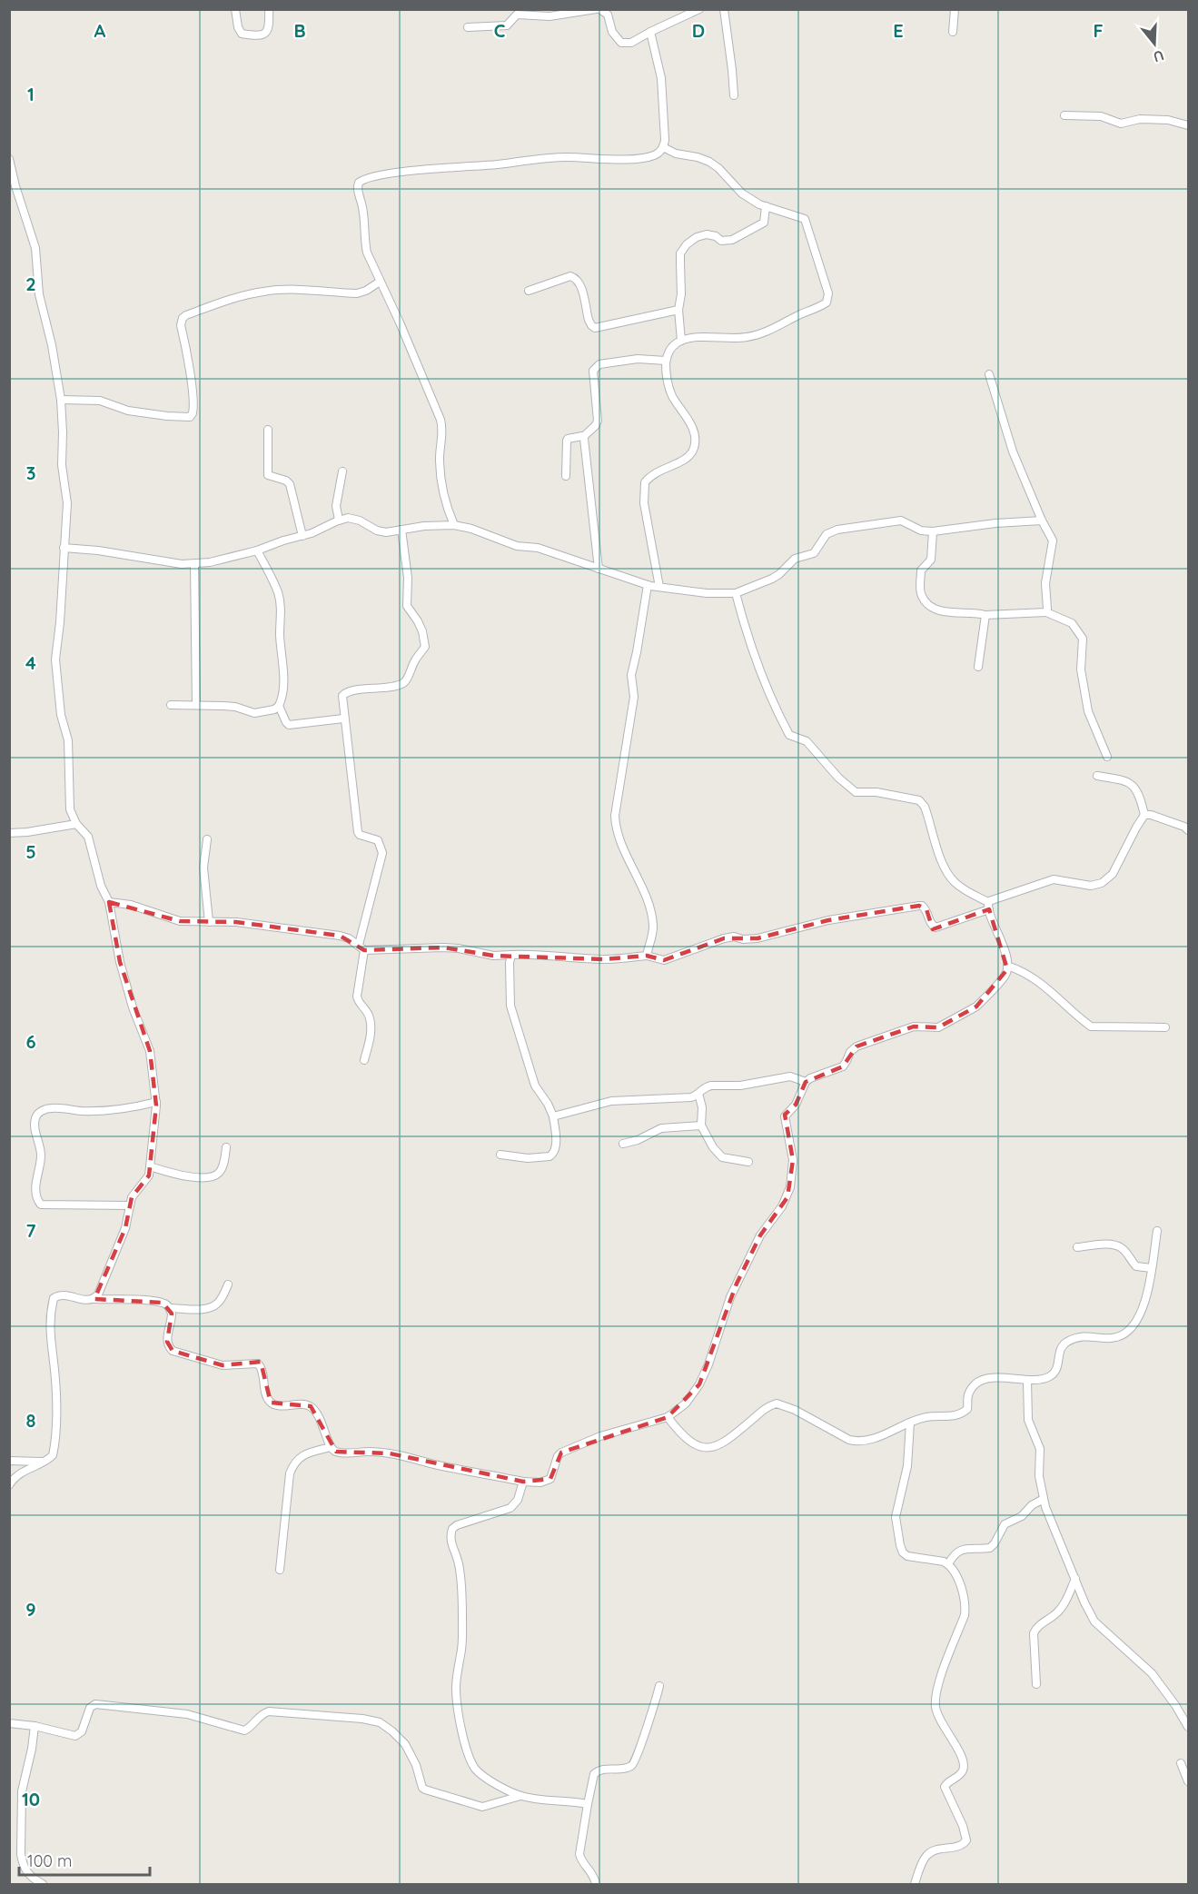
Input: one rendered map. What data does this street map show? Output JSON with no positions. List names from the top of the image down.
{
  "scale_bar": "100 m",
  "north": "bottom",
  "grid": {
    "columns": [
      "A",
      "B",
      "C",
      "D",
      "E",
      "F"
    ],
    "rows": [
      "1",
      "2",
      "3",
      "4",
      "5",
      "6",
      "7",
      "8",
      "9",
      "10"
    ]
  }
}
